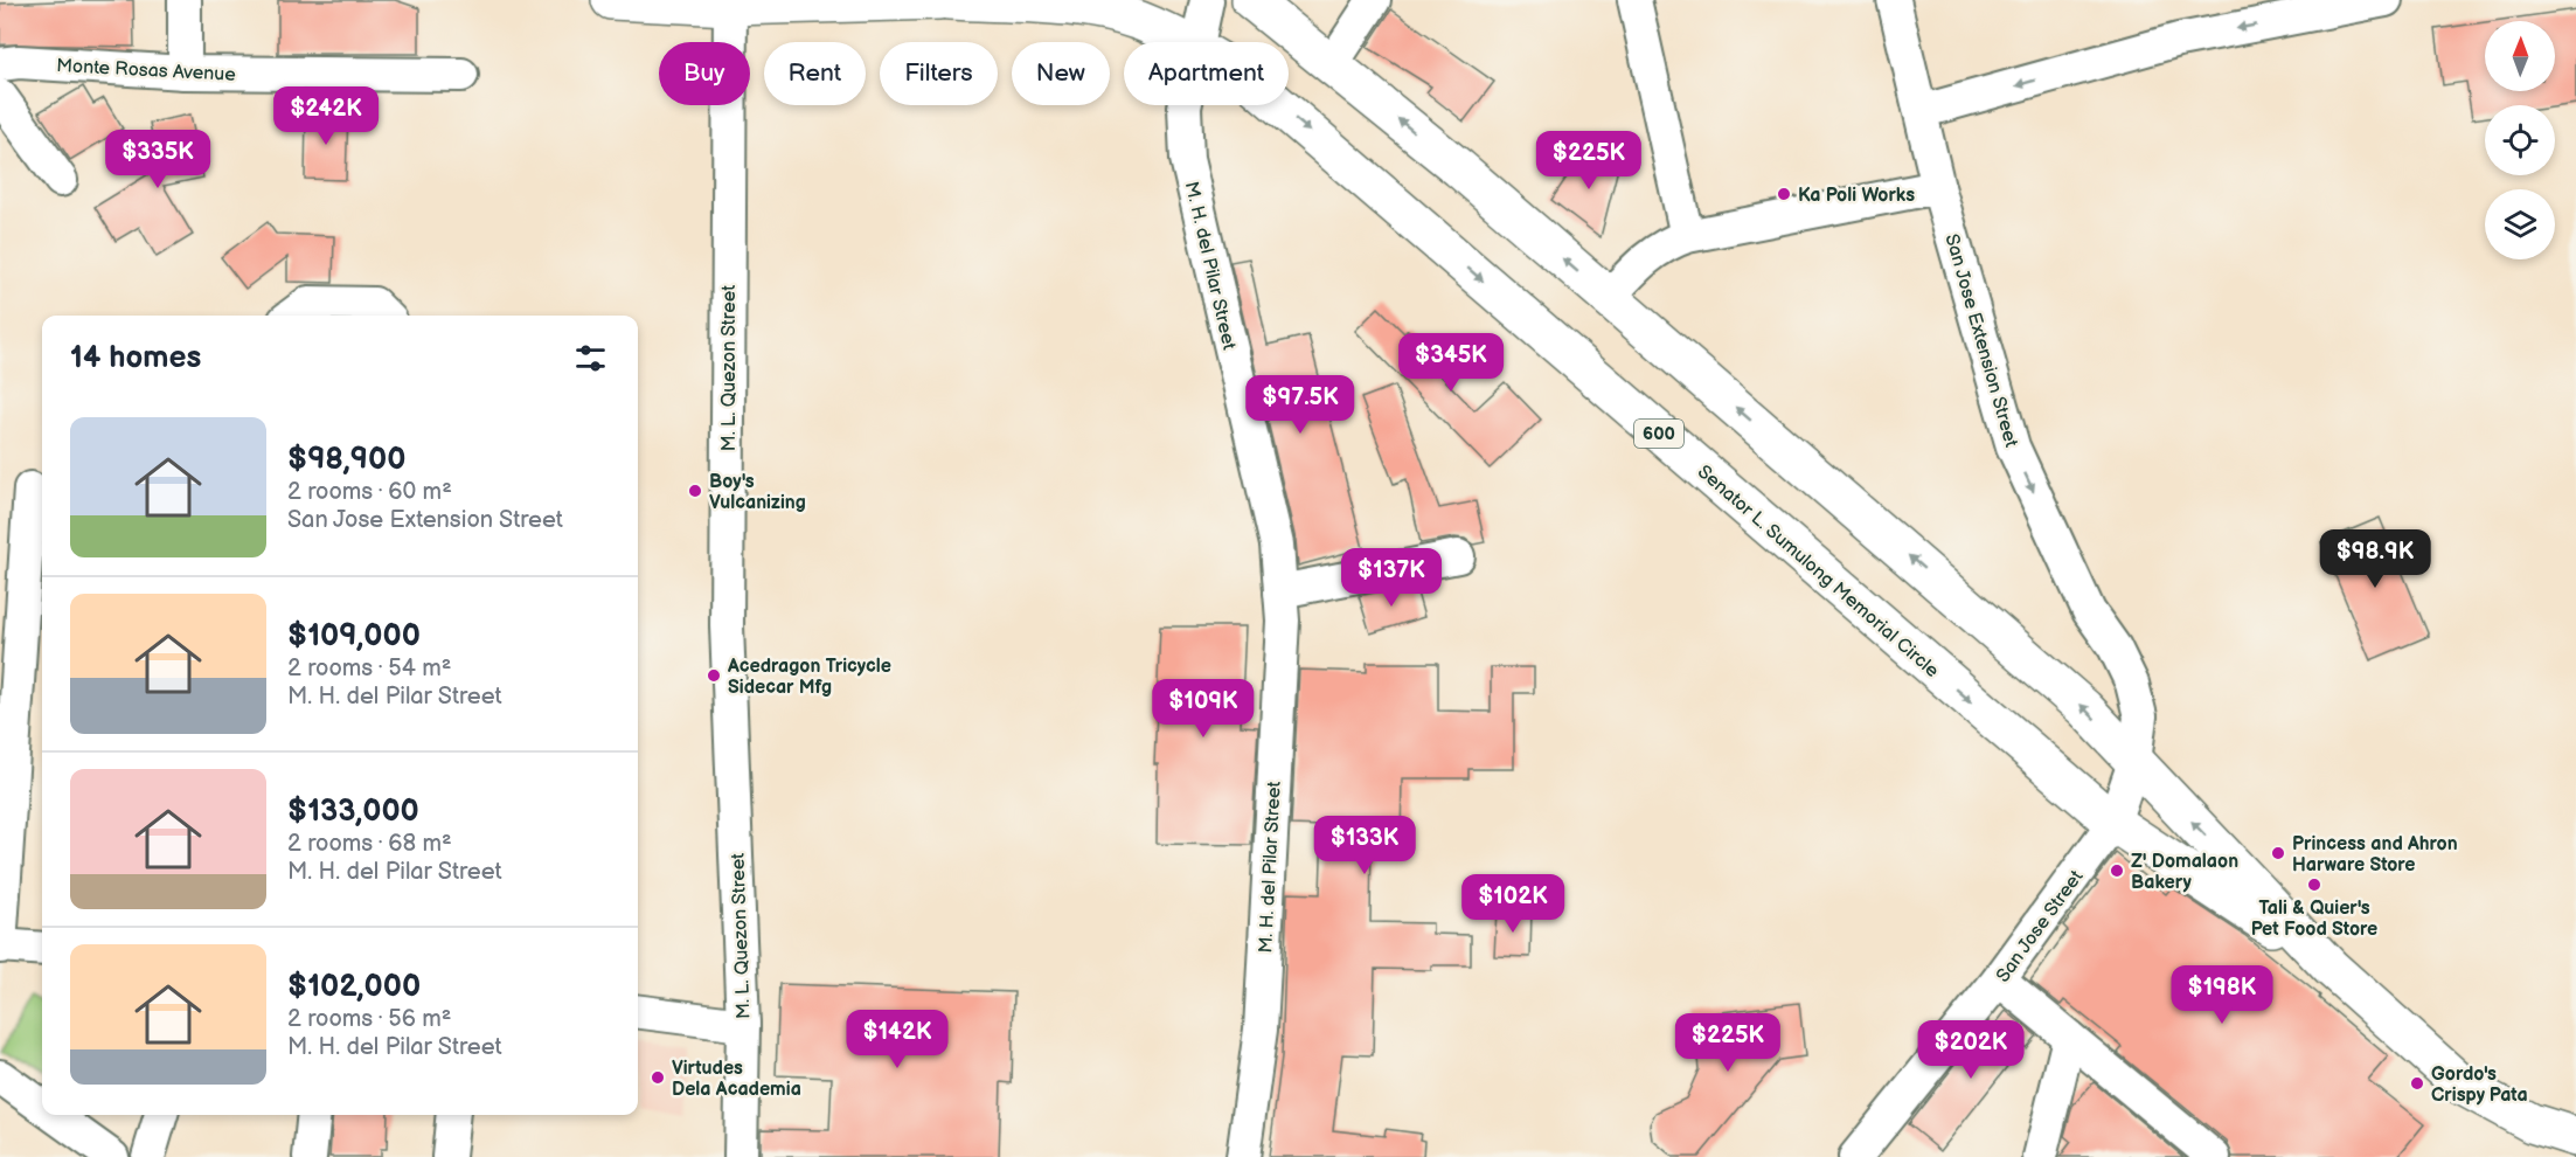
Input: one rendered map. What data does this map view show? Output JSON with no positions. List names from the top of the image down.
{
  "streets": {
    "main road": ["600", "Senator L. Sumulong Memorial Circle"],
    "street": [
      "Monte Rosas Avenue",
      "M. H. del Pilar Street",
      "San Jose Extension Street",
      "M. L. Quezon Street",
      "San Jose Street"
    ]
  },
  "crossings": [
    ["San Jose Extension Street", "Senator L. Sumulong Memorial Circle"],
    ["San Jose Extension Street", "San Jose Street"],
    ["Senator L. Sumulong Memorial Circle", "San Jose Street"]
  ],
  "one_way": ["San Jose Extension Street"],
  "places": [
    "Ka Poli Works",
    "Boy's Vulcanizing",
    "Acedragon Tricycle Sidecar Mfg",
    "Princess and Ahron Harware Store",
    "Z' Domalaon Bakery",
    "Tali & Quier's Pet Food Store",
    "Virtudes Dela Academia",
    "Gordo's Crispy Pata"
  ],
  "north": "top",
  "page": {
    "chip": [
      "Buy",
      "Rent",
      "Filters",
      "New",
      "Apartment"
    ],
    "price": [
      "$242K",
      "$335K",
      "$225K",
      "$345K",
      "$97.5K",
      "$98.9K",
      "$137K",
      "$109K",
      "$133K",
      "$102K",
      "$198K",
      "$142K",
      "$225K",
      "$202K"
    ],
    "heading": "14 homes",
    "list": [
      {
        "name": "$98,900",
        "note": "2 rooms · 60 m² · San Jose Extension Street"
      },
      {
        "name": "$109,000",
        "note": "2 rooms · 54 m² · M. H. del Pilar Street"
      },
      {
        "name": "$133,000",
        "note": "2 rooms · 68 m² · M. H. del Pilar Street"
      },
      {
        "name": "$102,000",
        "note": "2 rooms · 56 m² · M. H. del Pilar Street"
      }
    ]
  }
}
